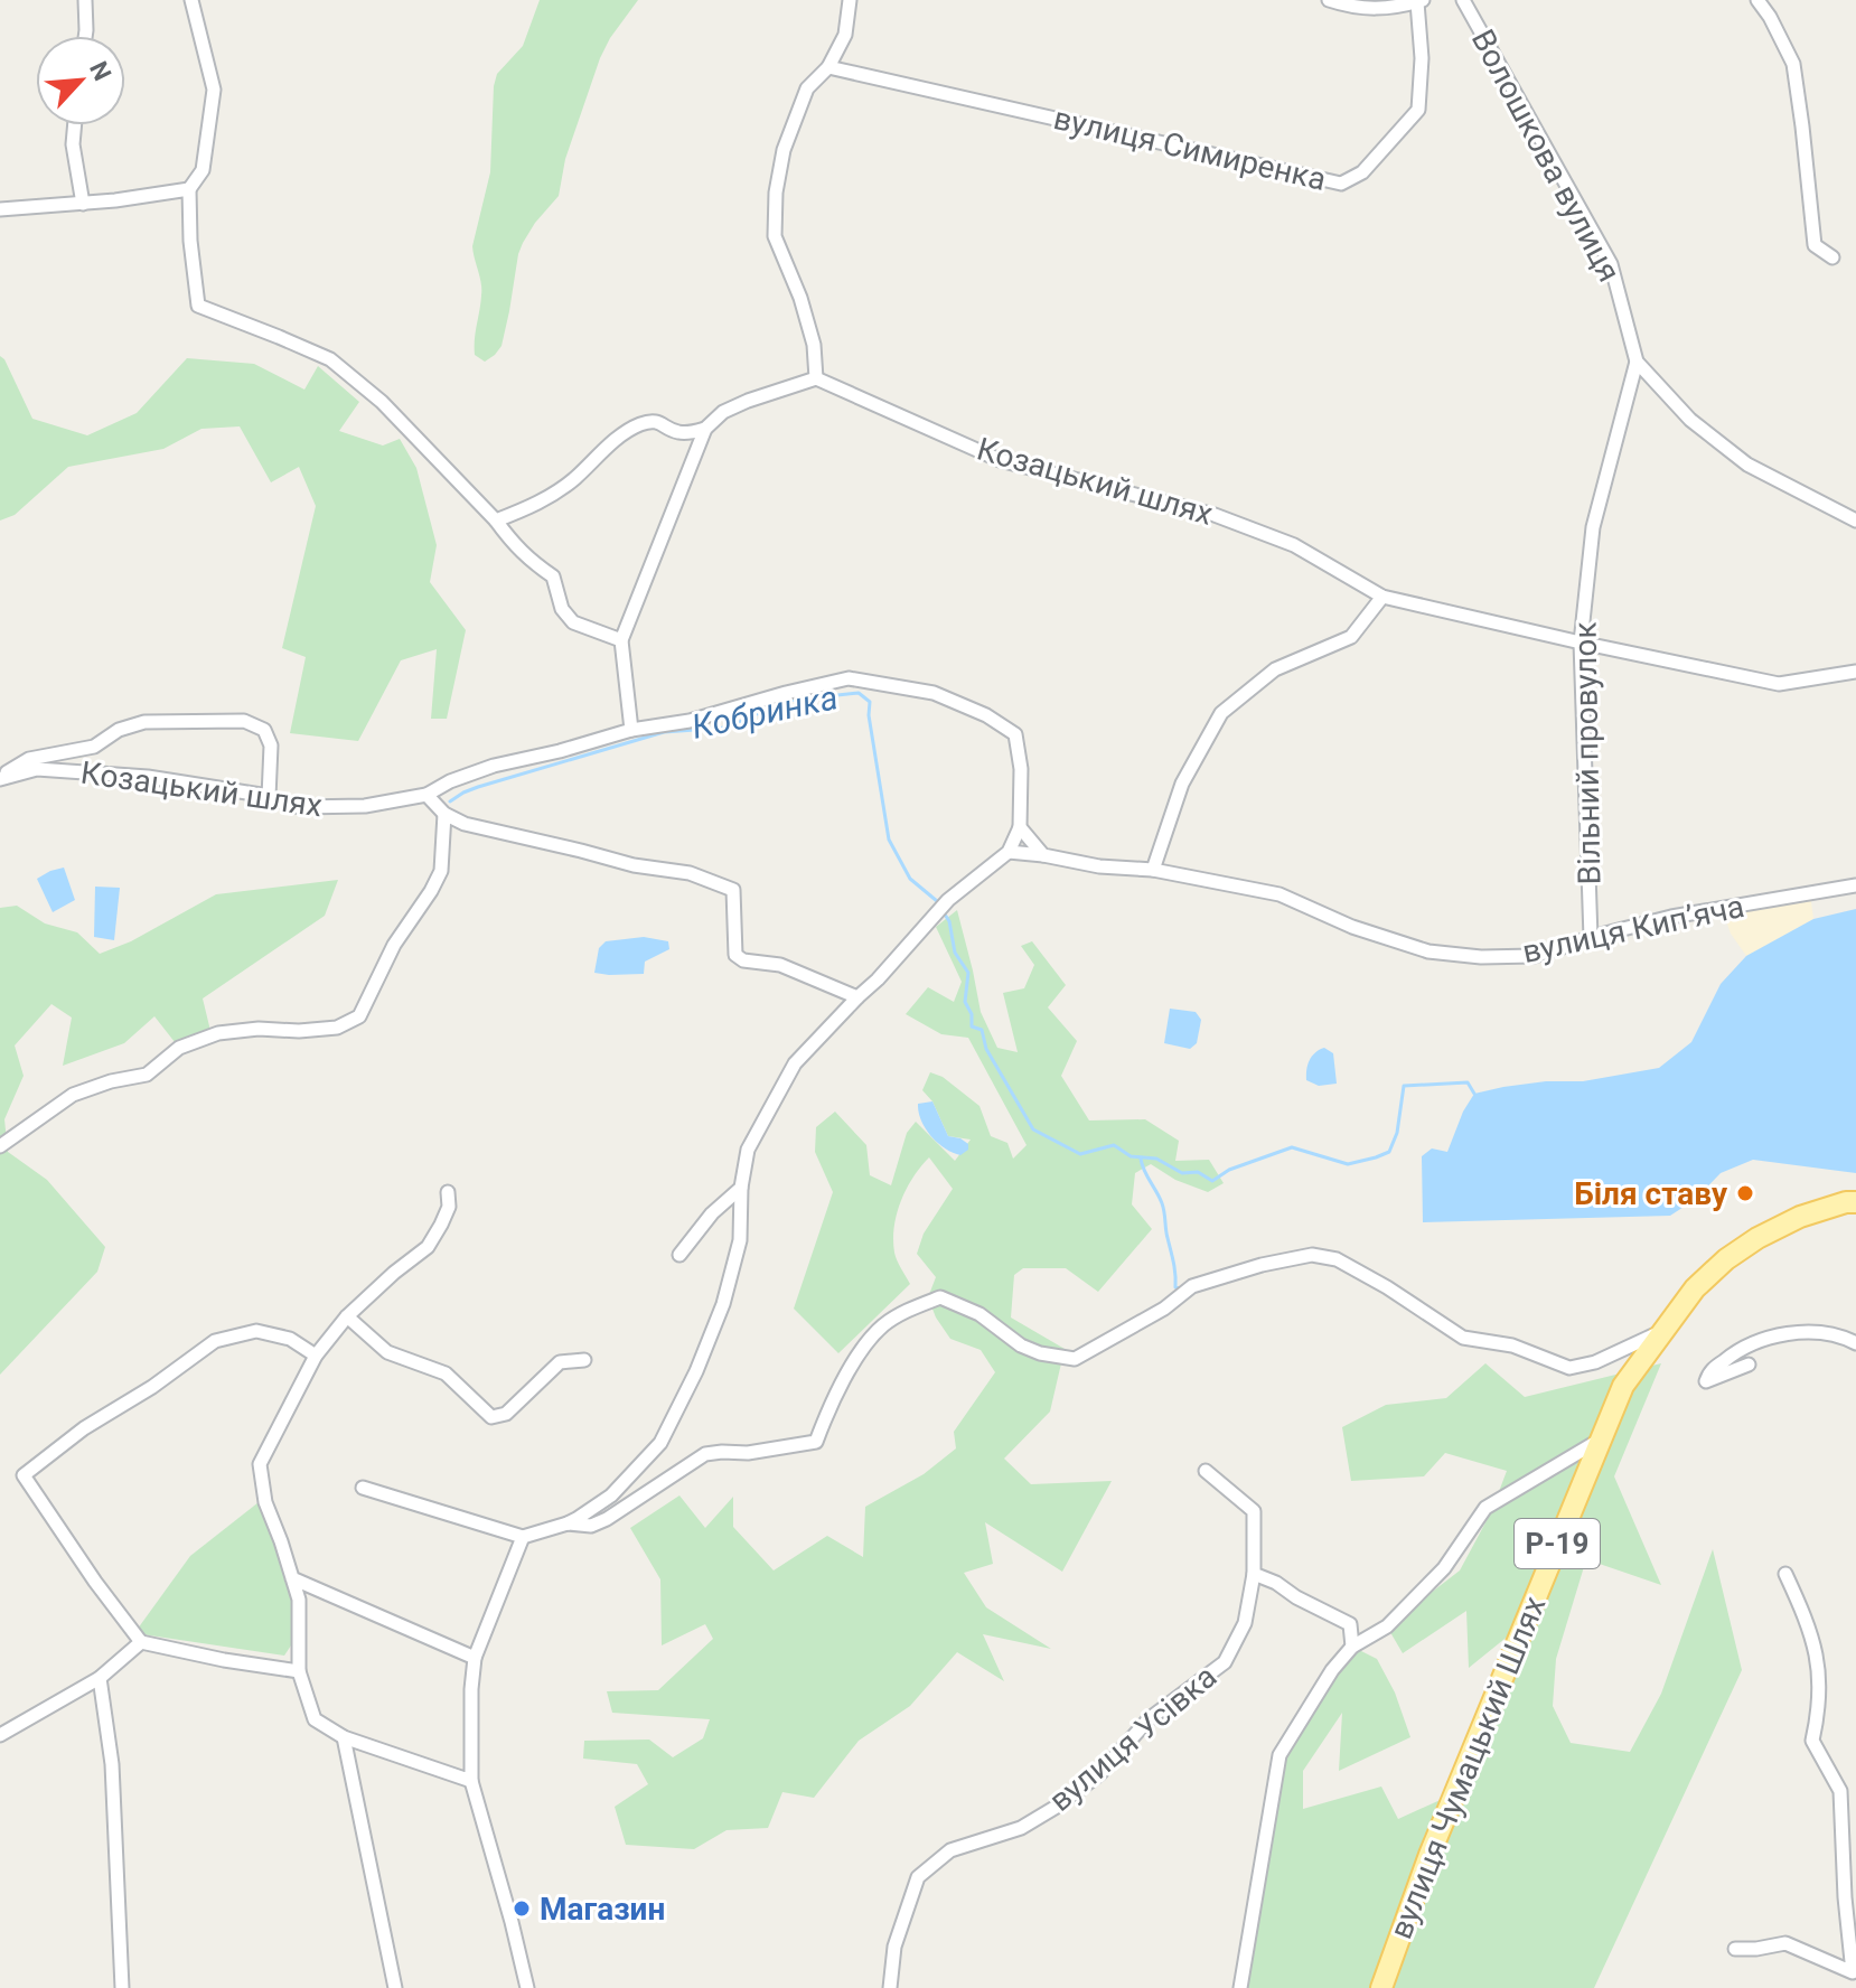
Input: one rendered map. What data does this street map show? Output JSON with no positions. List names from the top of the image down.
{
  "streets": {
    "main road": ["Р-19", "вулиця Чумацький Шлях"],
    "street": [
      "вулиця Симиренка",
      "Волошкова вулиця",
      "Козацький шлях",
      "Вільний провулок",
      "вулиця Кипʼяча",
      "вулиця Усівка"
    ]
  },
  "crossings": [
    ["Волошкова вулиця", "Вільний провулок"],
    ["Козацький шлях", "Вільний провулок"],
    ["Вільний провулок", "вулиця Кипʼяча"]
  ],
  "water": ["Кобринка"],
  "places": ["Біля ставу", "Магазин"],
  "north": "top right"
}
